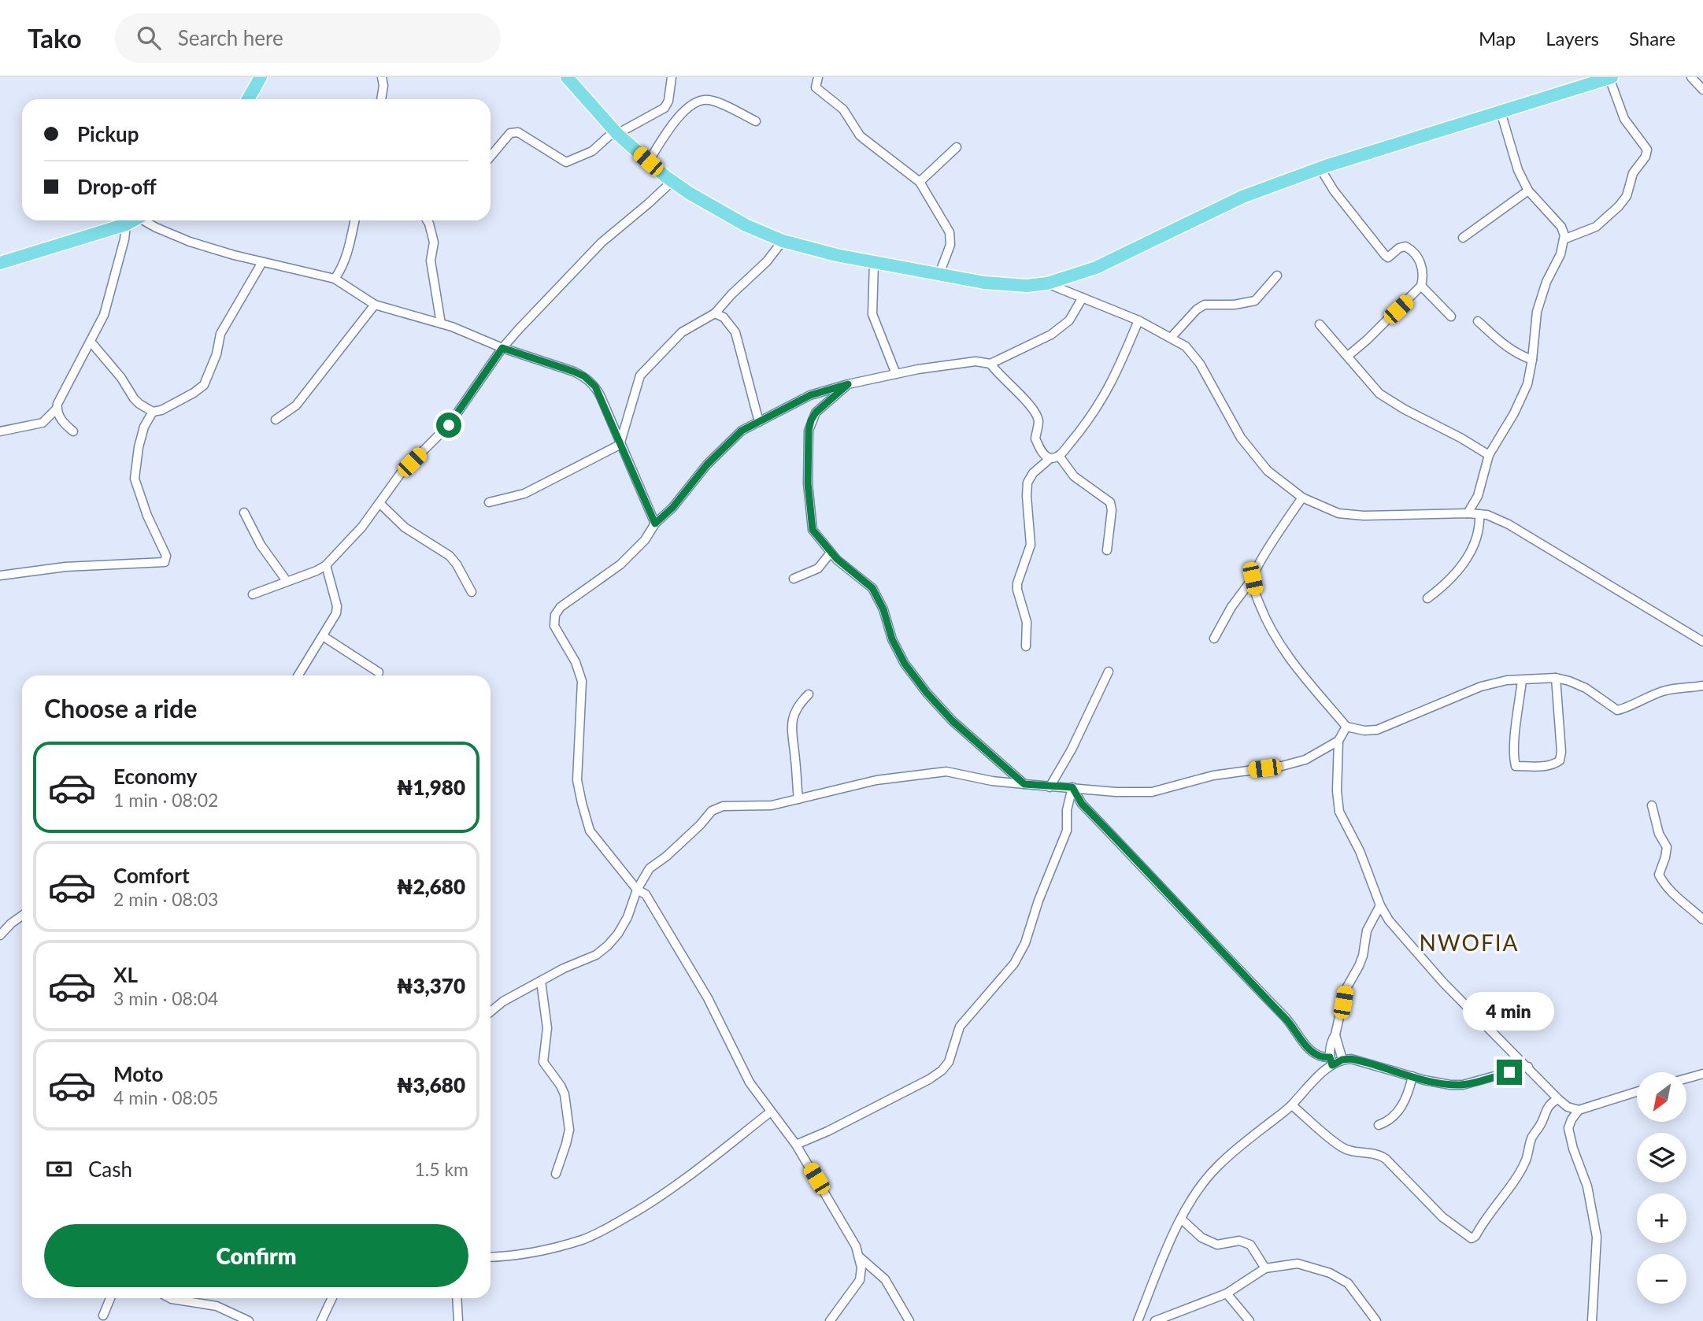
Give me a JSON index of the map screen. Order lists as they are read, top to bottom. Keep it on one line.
{"districts":["NWOFIA"],"north":"bottom left","page":{"header":"Tako","search":"Search here","nav":["Map","Layers","Share"],"banner":["Pickup","Drop-off"],"heading":"Choose a ride","list":[{"name":"Economy","note":"1 min · 08:02","value":"₦1,980"},{"name":"Comfort","note":"2 min · 08:03","value":"₦2,680"},{"name":"XL","note":"3 min · 08:04","value":"₦3,370"},{"name":"Moto","note":"4 min · 08:05","value":"₦3,680"}],"bubble":"4 min","map_buttons":["+","−"],"pay":["Cash","1.5 km"],"buttons":"Confirm"}}
